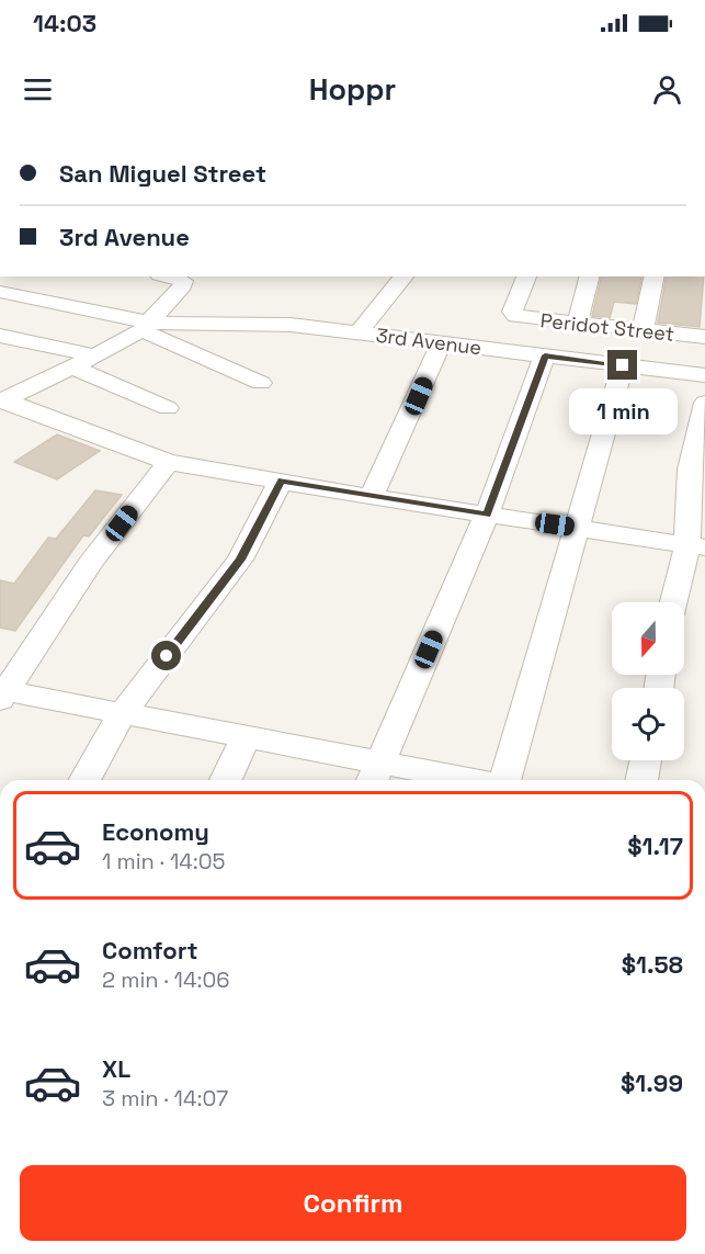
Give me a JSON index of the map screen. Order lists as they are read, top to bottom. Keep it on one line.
{"streets":{"street":["Peridot Street","3rd Avenue"]},"north":"bottom","page":{"status":"14:03","header":"Hoppr","banner":["San Miguel Street","3rd Avenue"],"bubble":"1 min","list":[{"name":"Economy","note":"1 min · 14:05","value":"$1.17"},{"name":"Comfort","note":"2 min · 14:06","value":"$1.58"},{"name":"XL","note":"3 min · 14:07","value":"$1.99"}],"buttons":"Confirm"}}
